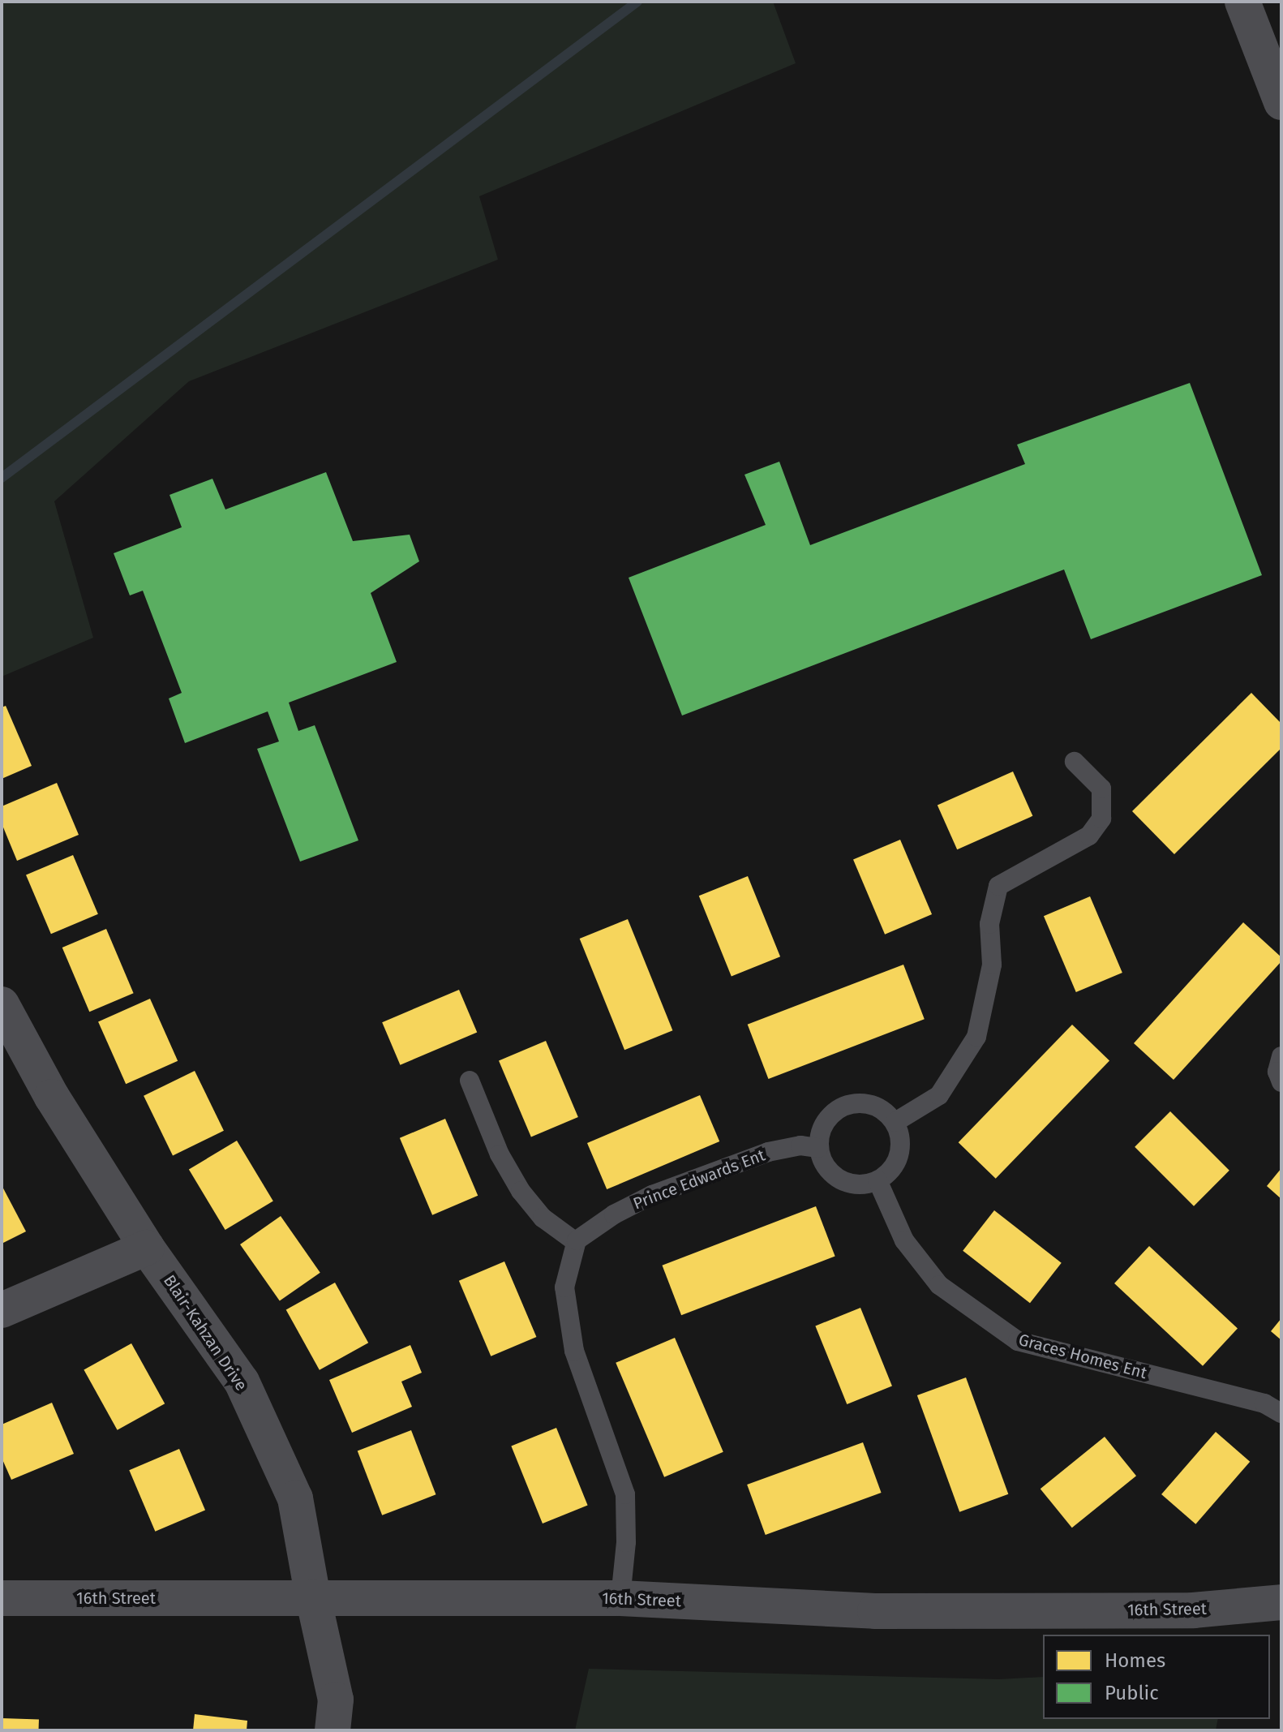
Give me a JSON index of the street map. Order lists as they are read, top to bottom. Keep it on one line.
{"streets":{"street":["Blair-Kahzan Drive","16th Street"],"lane":["Prince Edwards Ent","Graces Homes Ent"]},"crossings":[["Prince Edwards Ent","Graces Homes Ent"],["Blair-Kahzan Drive","16th Street"]],"legend":["Homes","Public"]}
